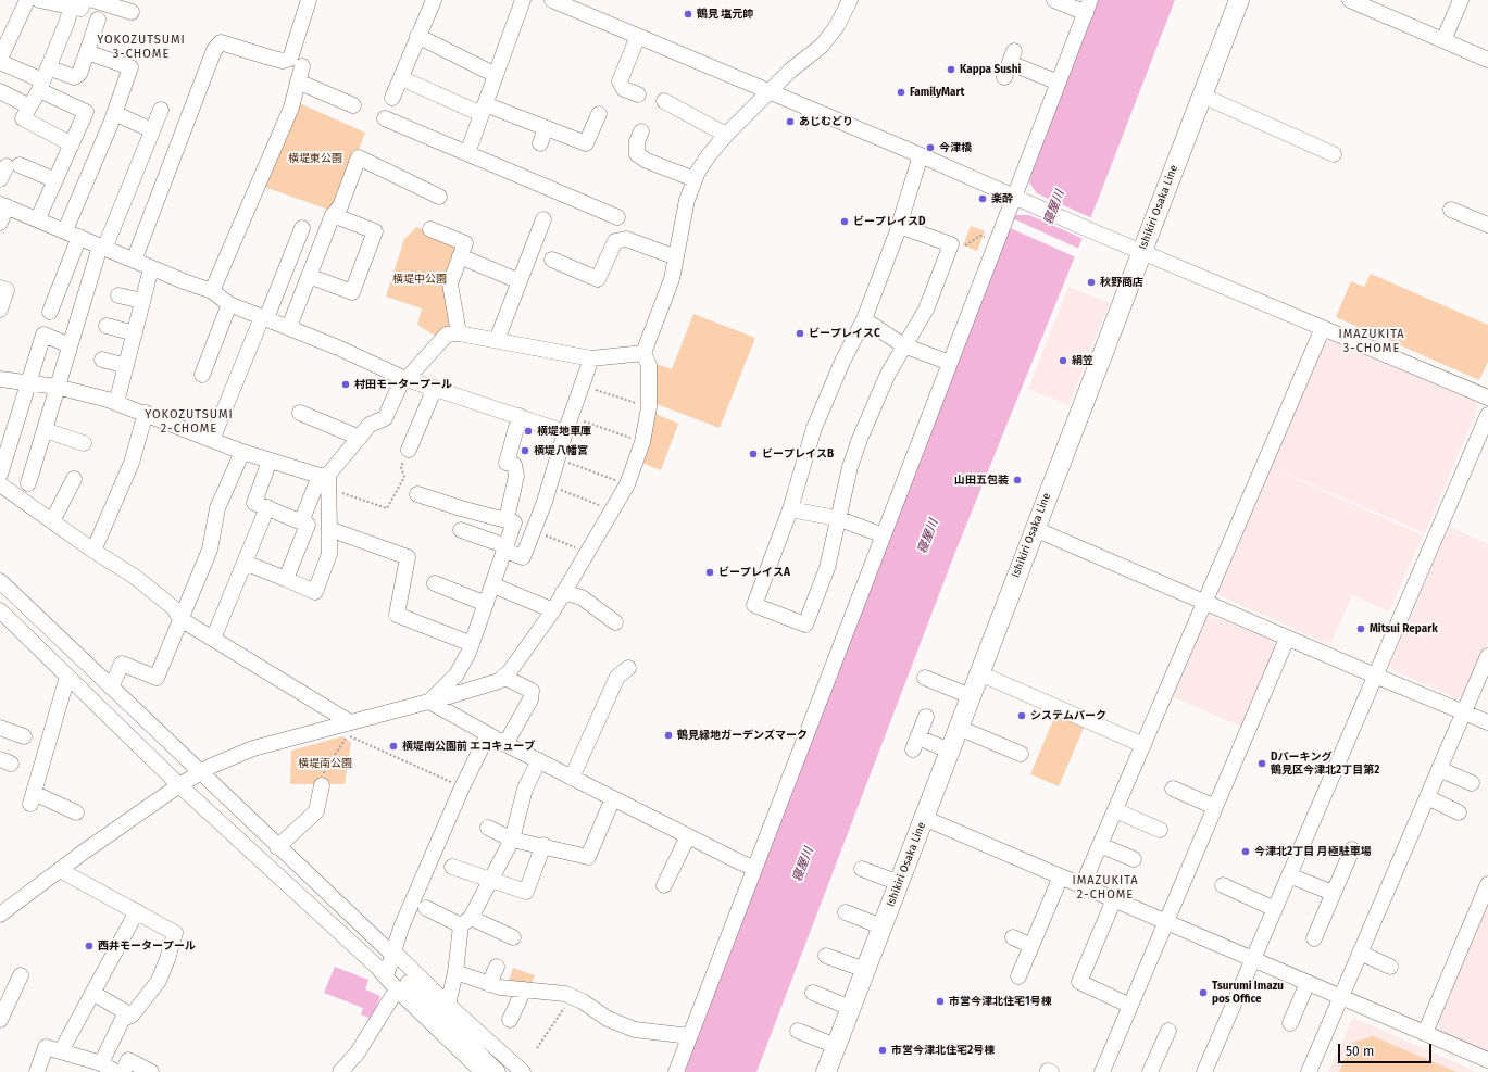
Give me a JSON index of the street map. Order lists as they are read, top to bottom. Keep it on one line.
{"streets":{"main road":["Ishikiri Osaka Line"]},"districts":["YOKOZUTSUMI 3-CHOME","IMAZUKITA 3-CHOME","YOKOZUTSUMI 2-CHOME","IMAZUKITA 2-CHOME"],"water":["寝屋川"],"parks":["横堤東公園","横堤中公園","横堤南公園"],"places":["鶴見 塩元帥","Kappa Sushi","FamilyMart","あじむどり","今津橋","楽酔","ビープレイスD","秋野商店","ビープレイスC","絹笠","村田モータープール","横堤地車庫","横堤八幡宮","ビープレイスB","山田五包装","ビープレイスA","Mitsui Repark","システムパーク","鶴見緑地ガーデンズマーク","横堤南公園前 エコキューブ","Dパーキング 鶴見区今津北2丁目第2","今津北2丁目 月極駐車場","西井モータープール","Tsurumi Imazu pos Office","市営今津北住宅1号棟","市営今津北住宅2号棟"],"scale_bar":"50 m"}
